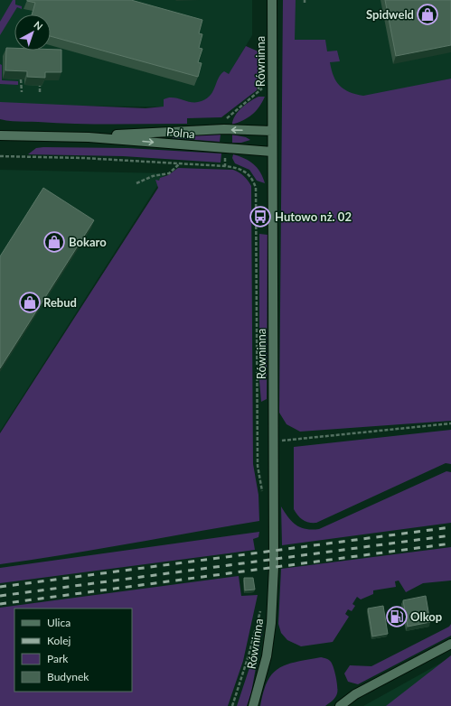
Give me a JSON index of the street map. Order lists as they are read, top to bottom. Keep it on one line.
{"streets":{"street":["Równinna","Polna"]},"crossings":[["Równinna","Polna"]],"places":{"shop":["Spidweld","Bokaro","Rebud"],"bus stop":["Hutowo nż. 02"],"fuel station":["Olkop"]},"legend":["Ulica","Kolej","Park","Budynek"],"north":"top right"}
